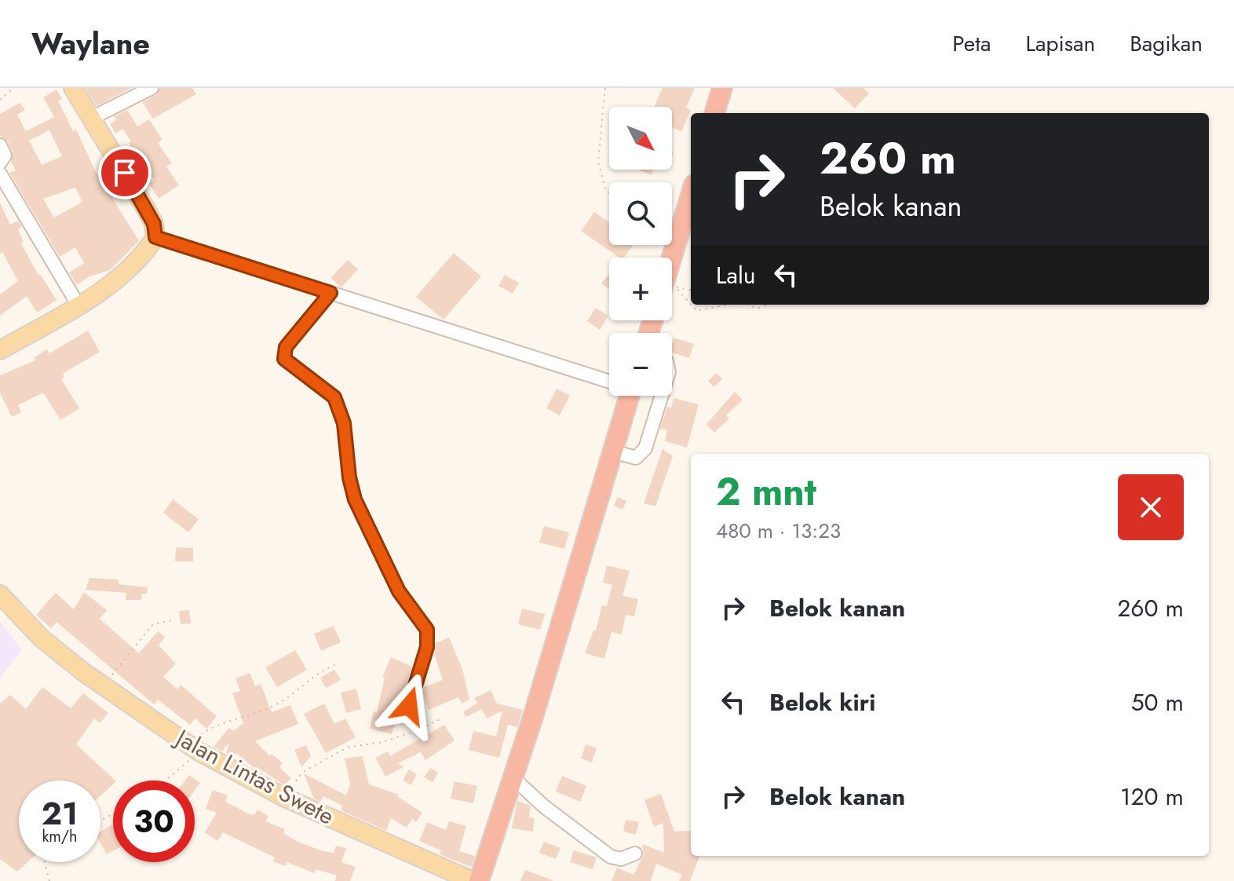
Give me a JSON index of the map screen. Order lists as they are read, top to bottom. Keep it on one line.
{"streets":{"main road":["Jalan Lintas Swete"]},"north":"bottom right","page":{"header":"Waylane","nav":["Peta","Lapisan","Bagikan"],"map_buttons":["+","−"],"turn":["260 m","Belok kanan"],"then":"Lalu","heading":["2 mnt","480 m · 13:23"],"list":[{"name":"Belok kanan","value":"260 m"},{"name":"Belok kiri","value":"50 m"},{"name":"Belok kanan","value":"120 m"}],"speed":"21 km/h","limit":"30"}}
